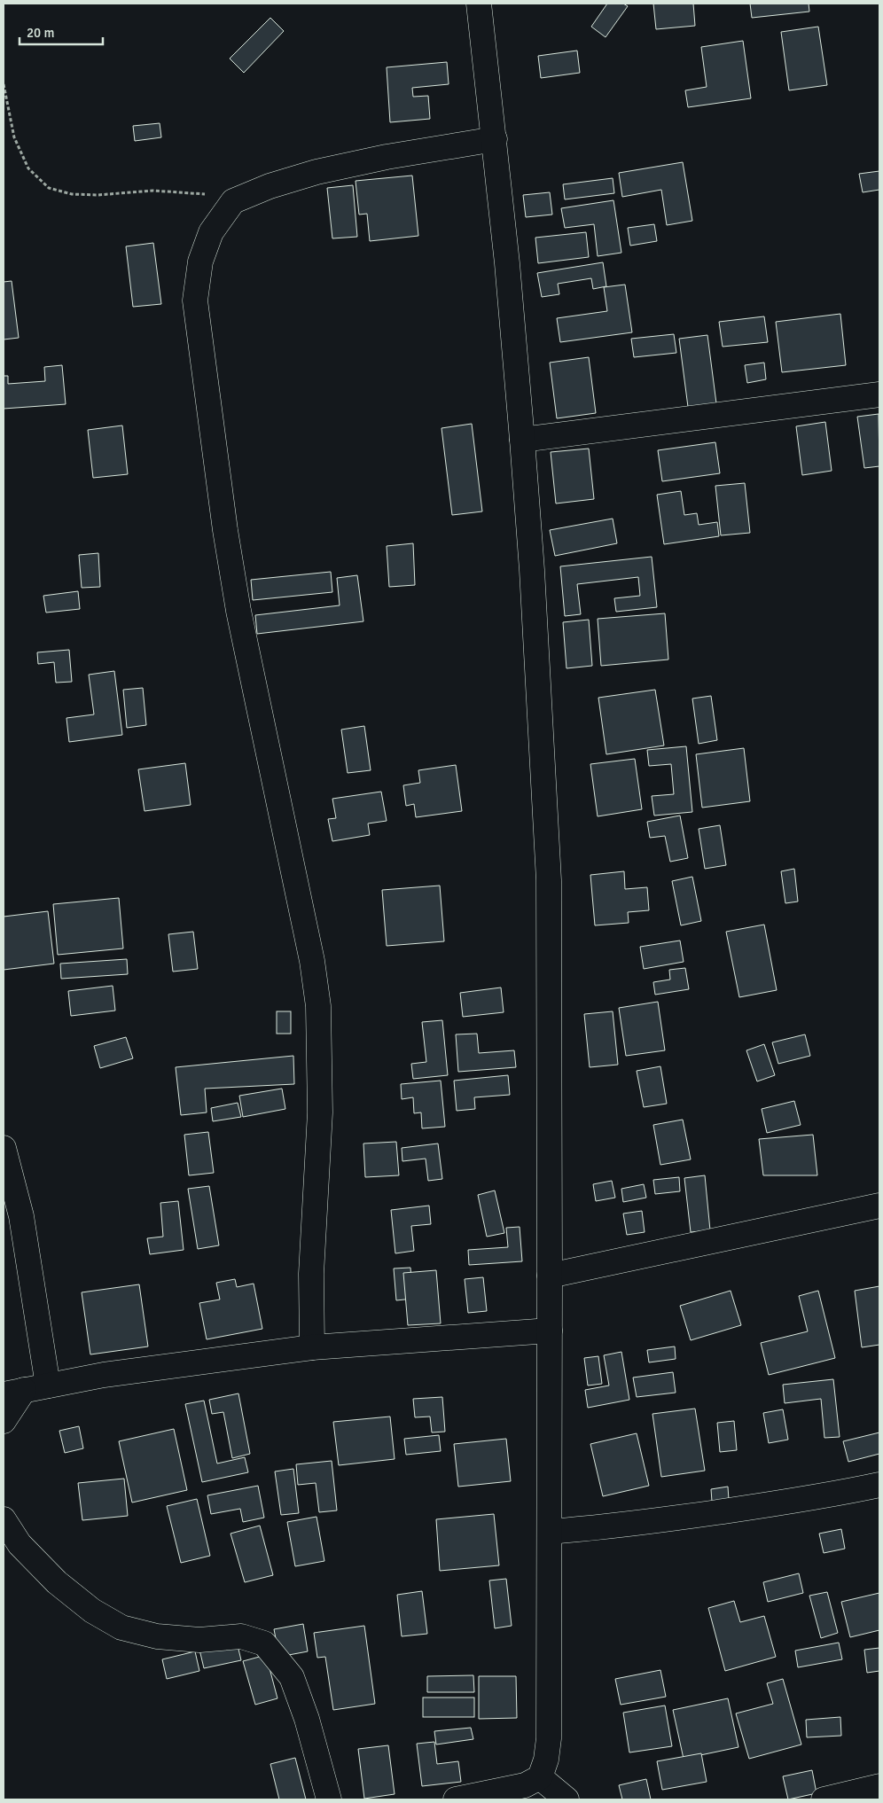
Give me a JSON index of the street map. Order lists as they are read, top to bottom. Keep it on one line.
{"scale_bar":"20 m"}
